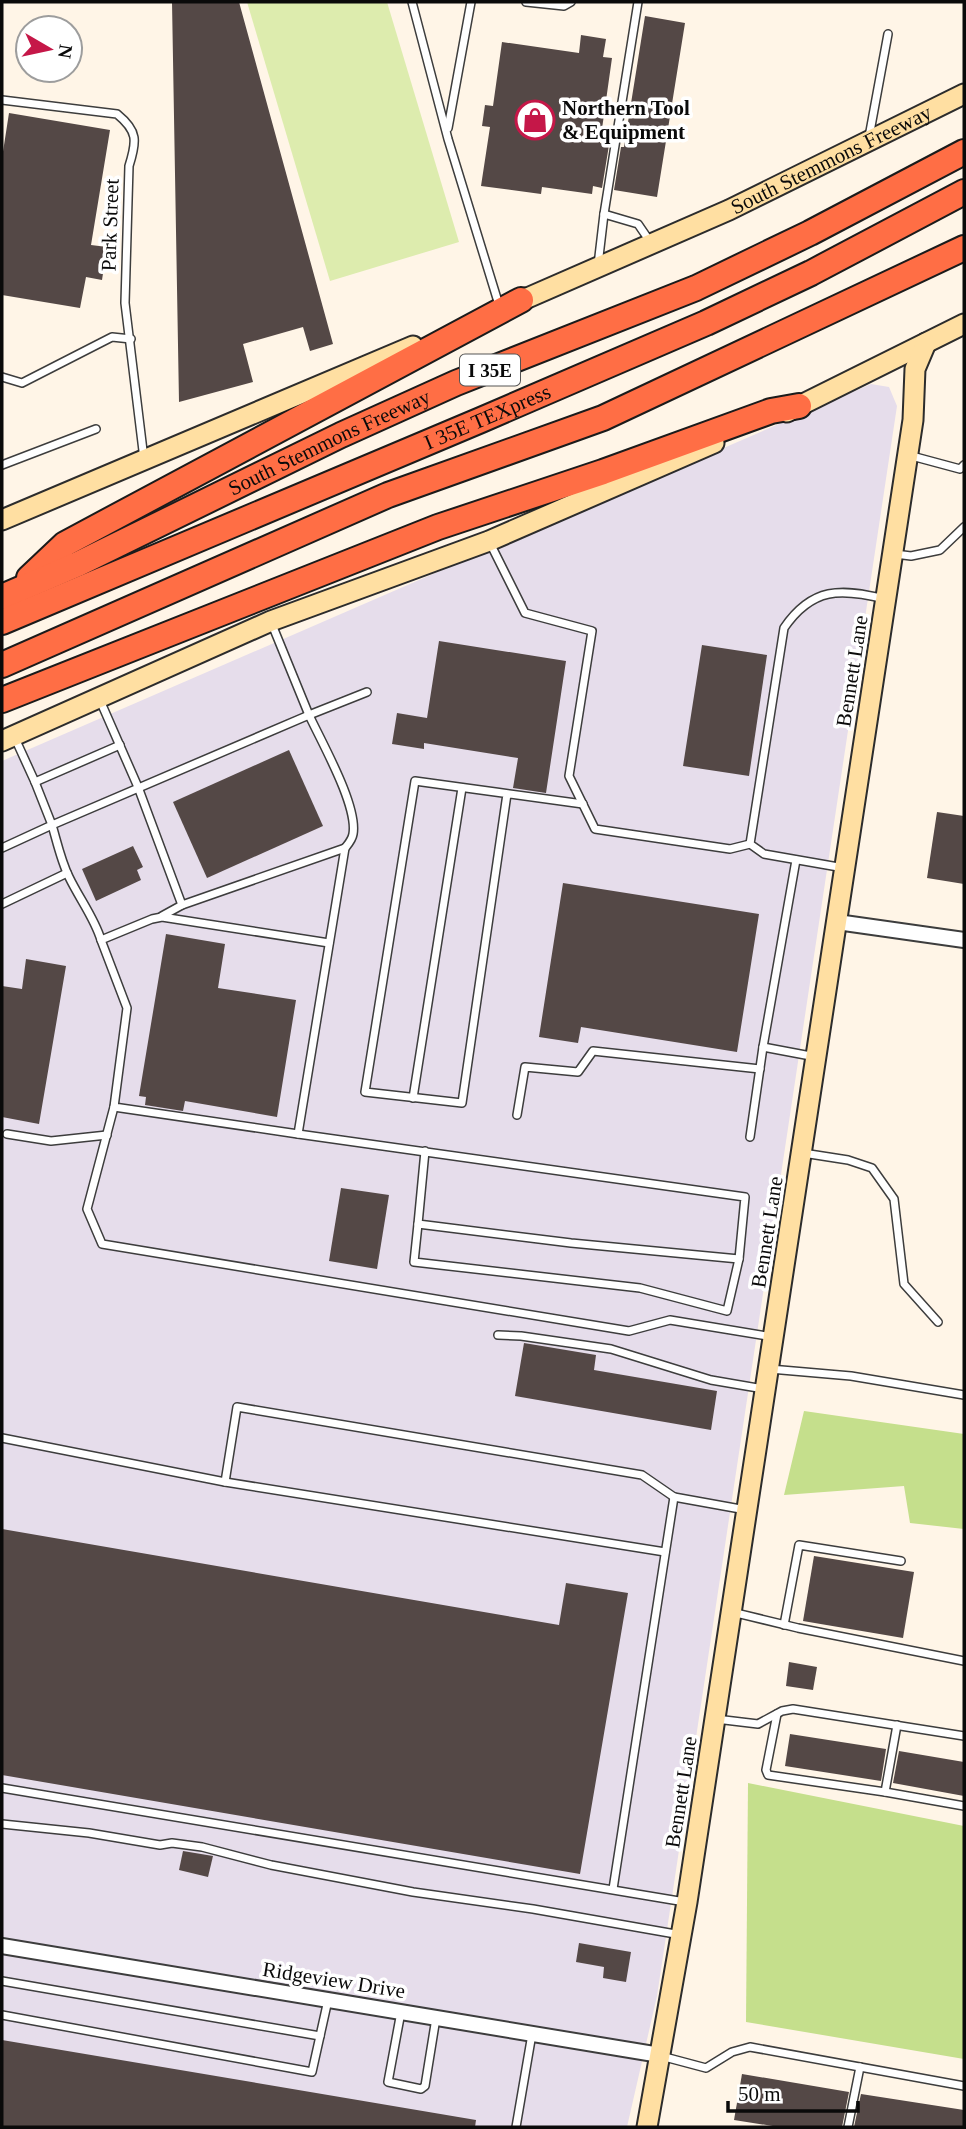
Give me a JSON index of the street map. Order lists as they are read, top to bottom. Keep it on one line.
{"streets":{"highway":["South Stemmons Freeway","I 35E","I 35E TEXpress"],"main road":["Bennett Lane"],"street":["Ridgeview Drive"],"lane":["Park Street"]},"crossings":[["South Stemmons Freeway","Park Street"],["Bennett Lane","Ridgeview Drive"]],"places":{"shop":["Northern Tool & Equipment"]},"scale_bar":"50 m","north":"right"}
